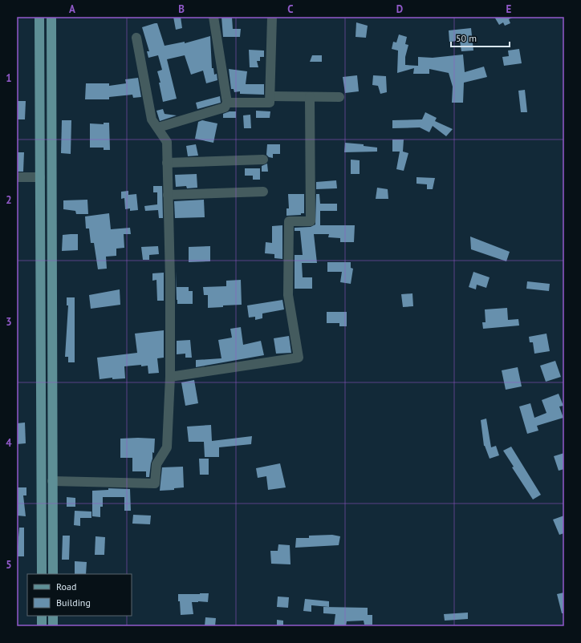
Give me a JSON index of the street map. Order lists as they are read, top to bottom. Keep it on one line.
{"legend":["Road","Building"],"scale_bar":"50 m","grid":{"columns":["A","B","C","D","E"],"rows":["1","2","3","4","5"]}}
